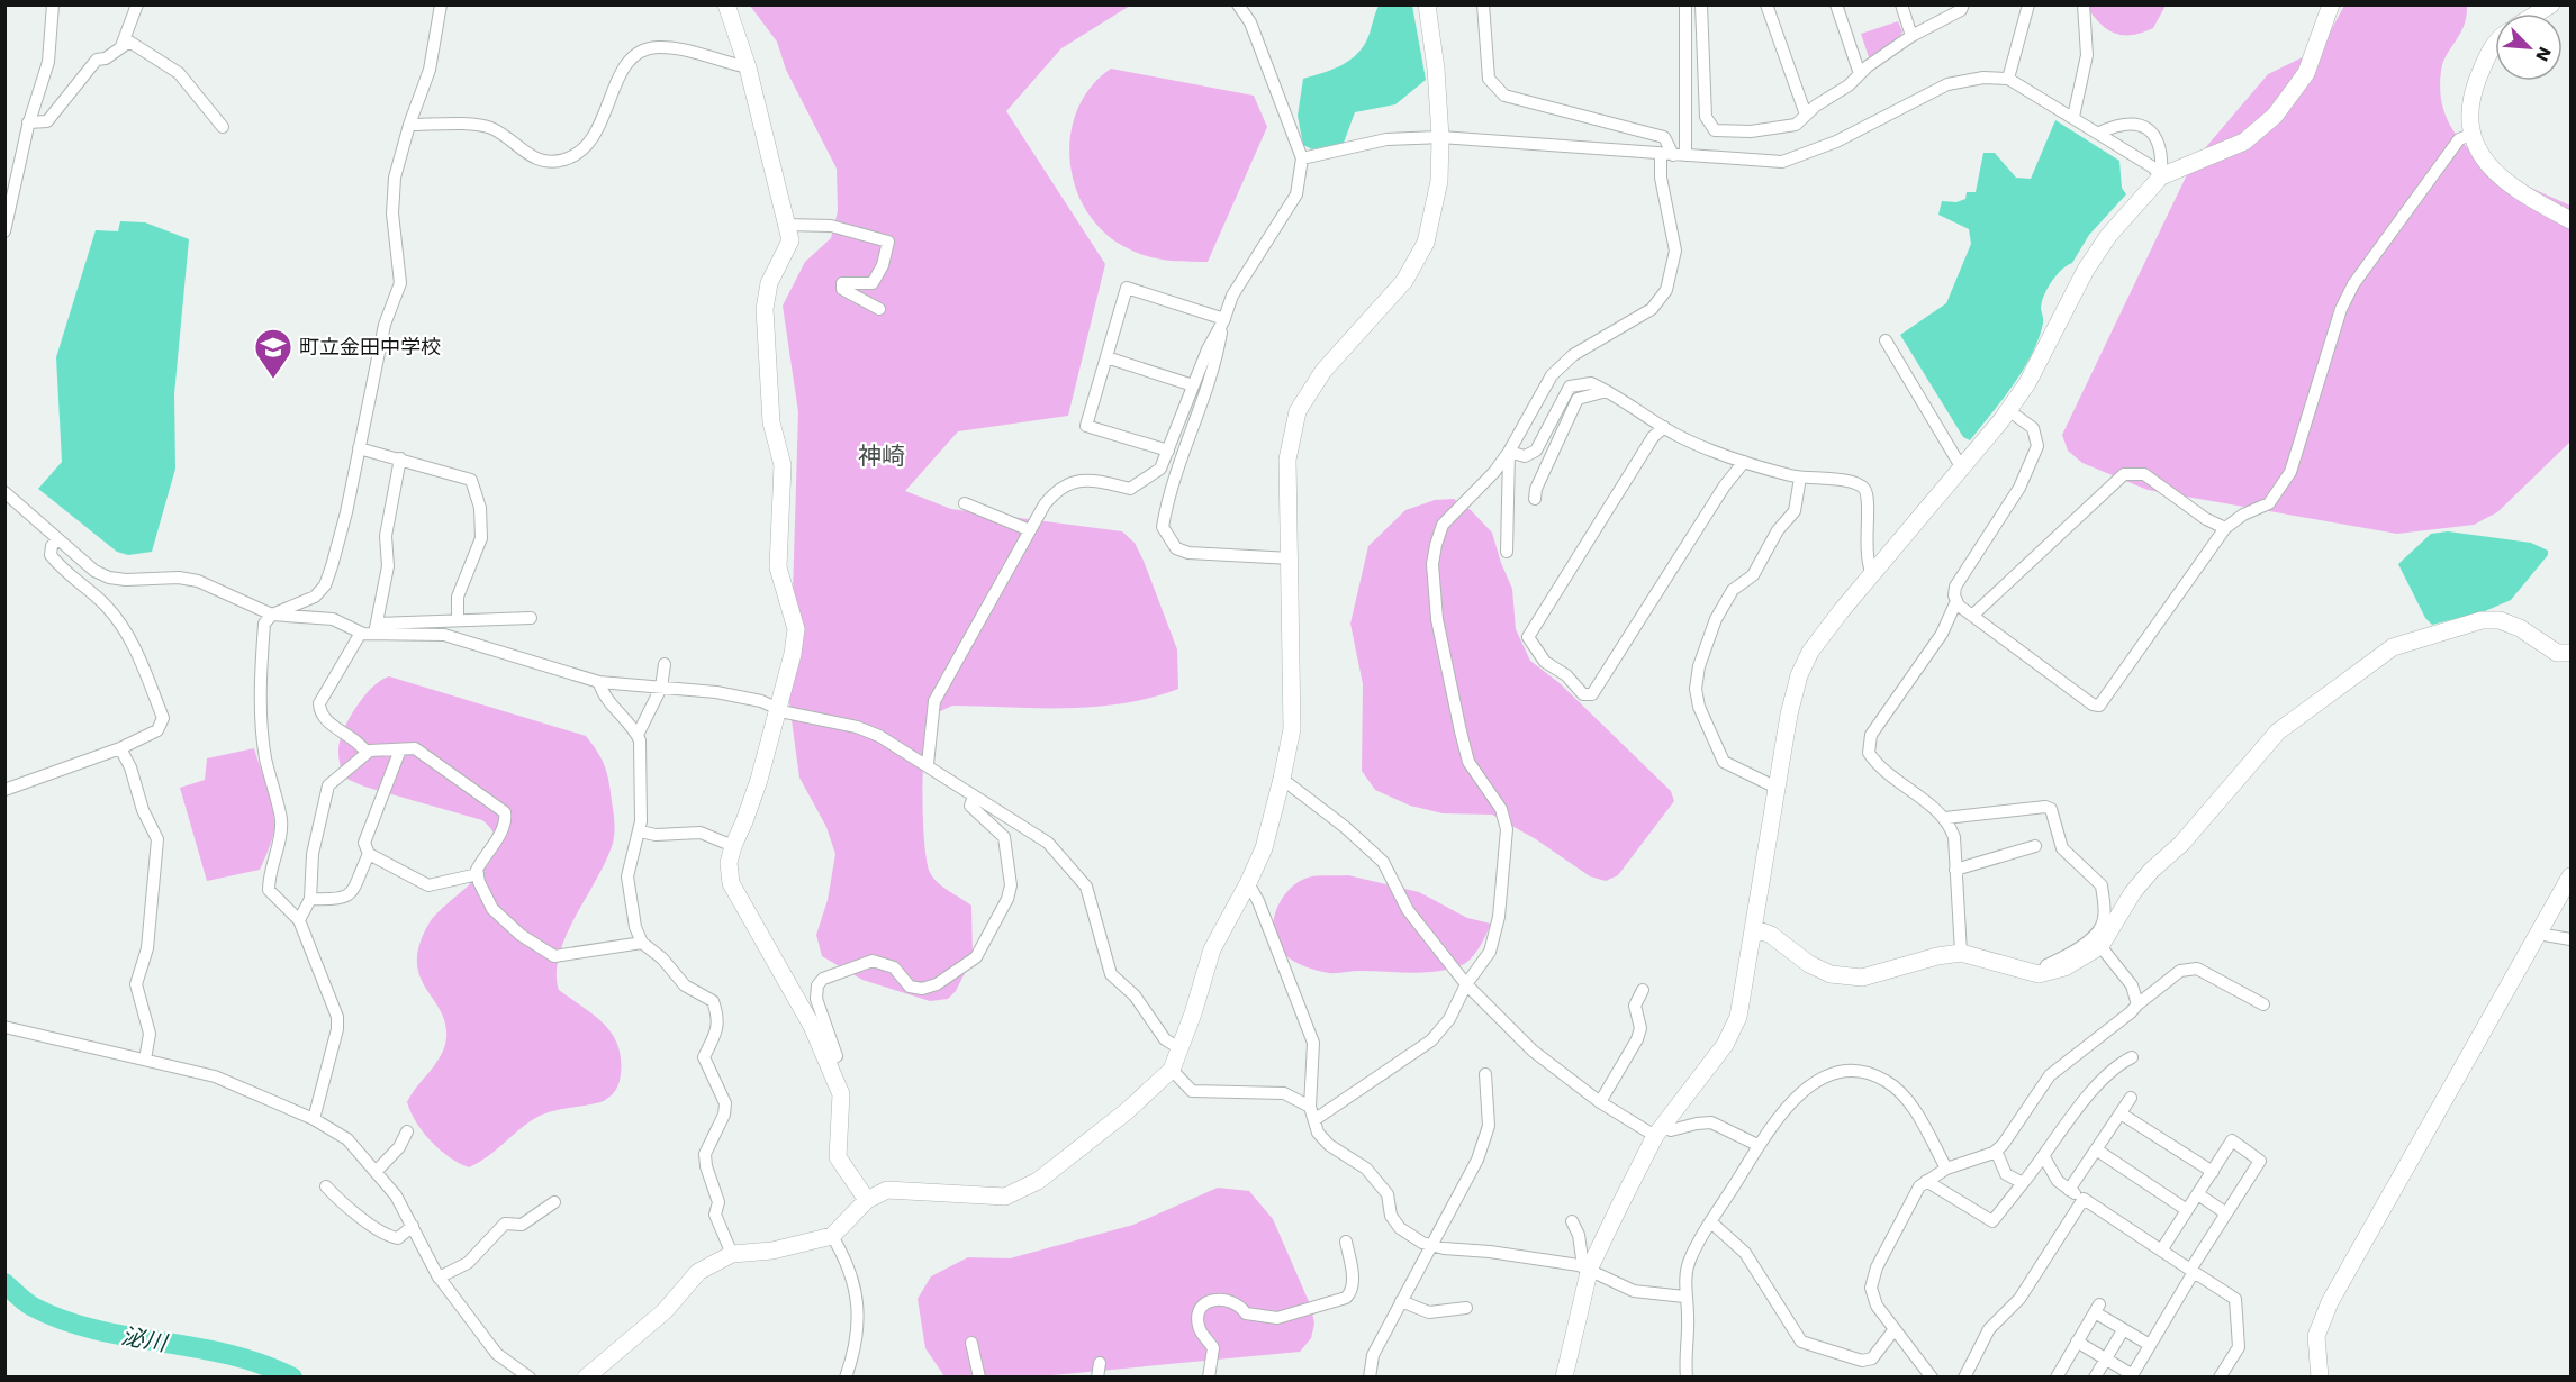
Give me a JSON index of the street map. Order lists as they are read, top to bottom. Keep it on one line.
{"districts":["神崎"],"water":["泌川"],"places":{"school or university":["町立金田中学校"]},"north":"bottom right"}
